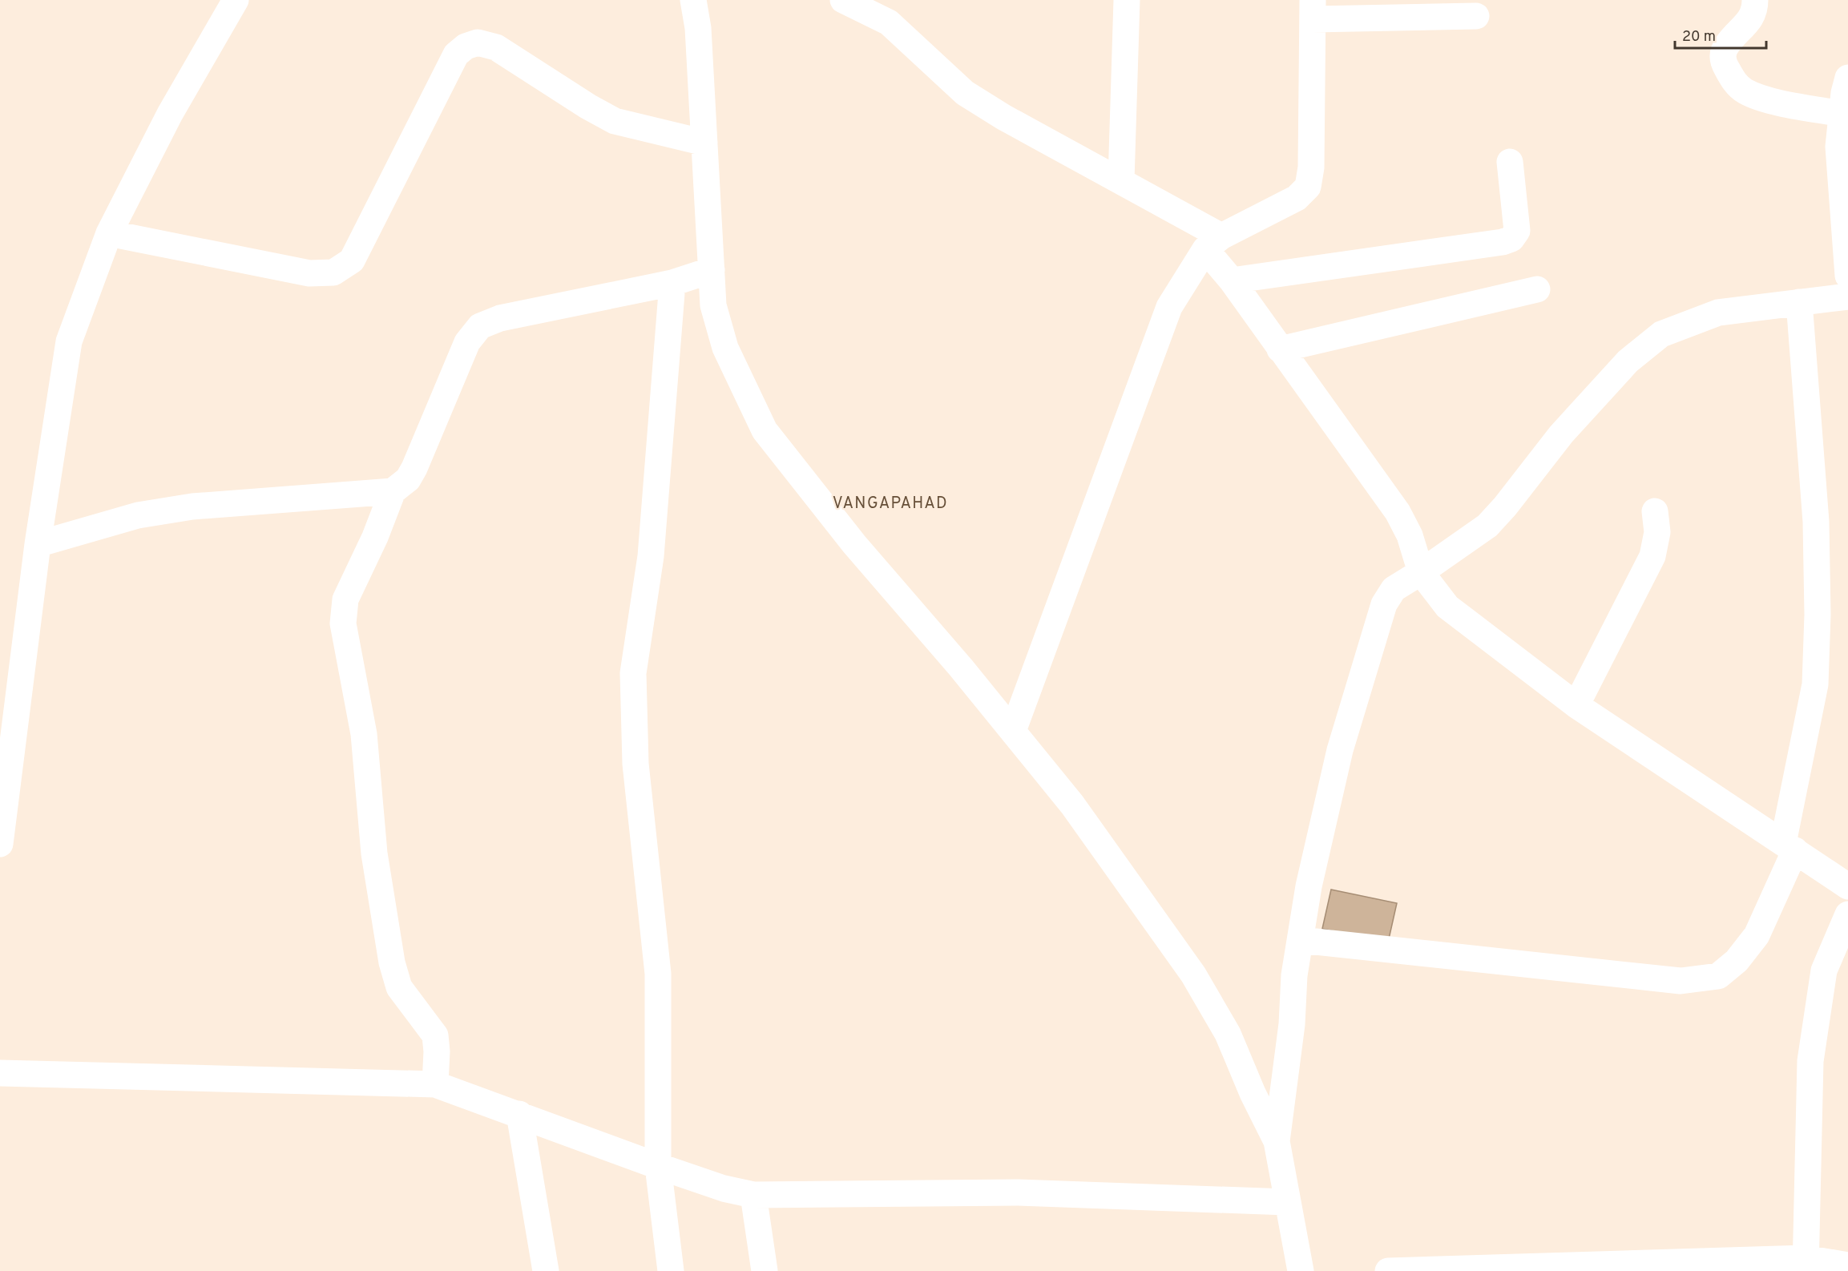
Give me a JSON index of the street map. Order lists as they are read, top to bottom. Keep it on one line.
{"districts":["VANGAPAHAD"],"scale_bar":"20 m"}
